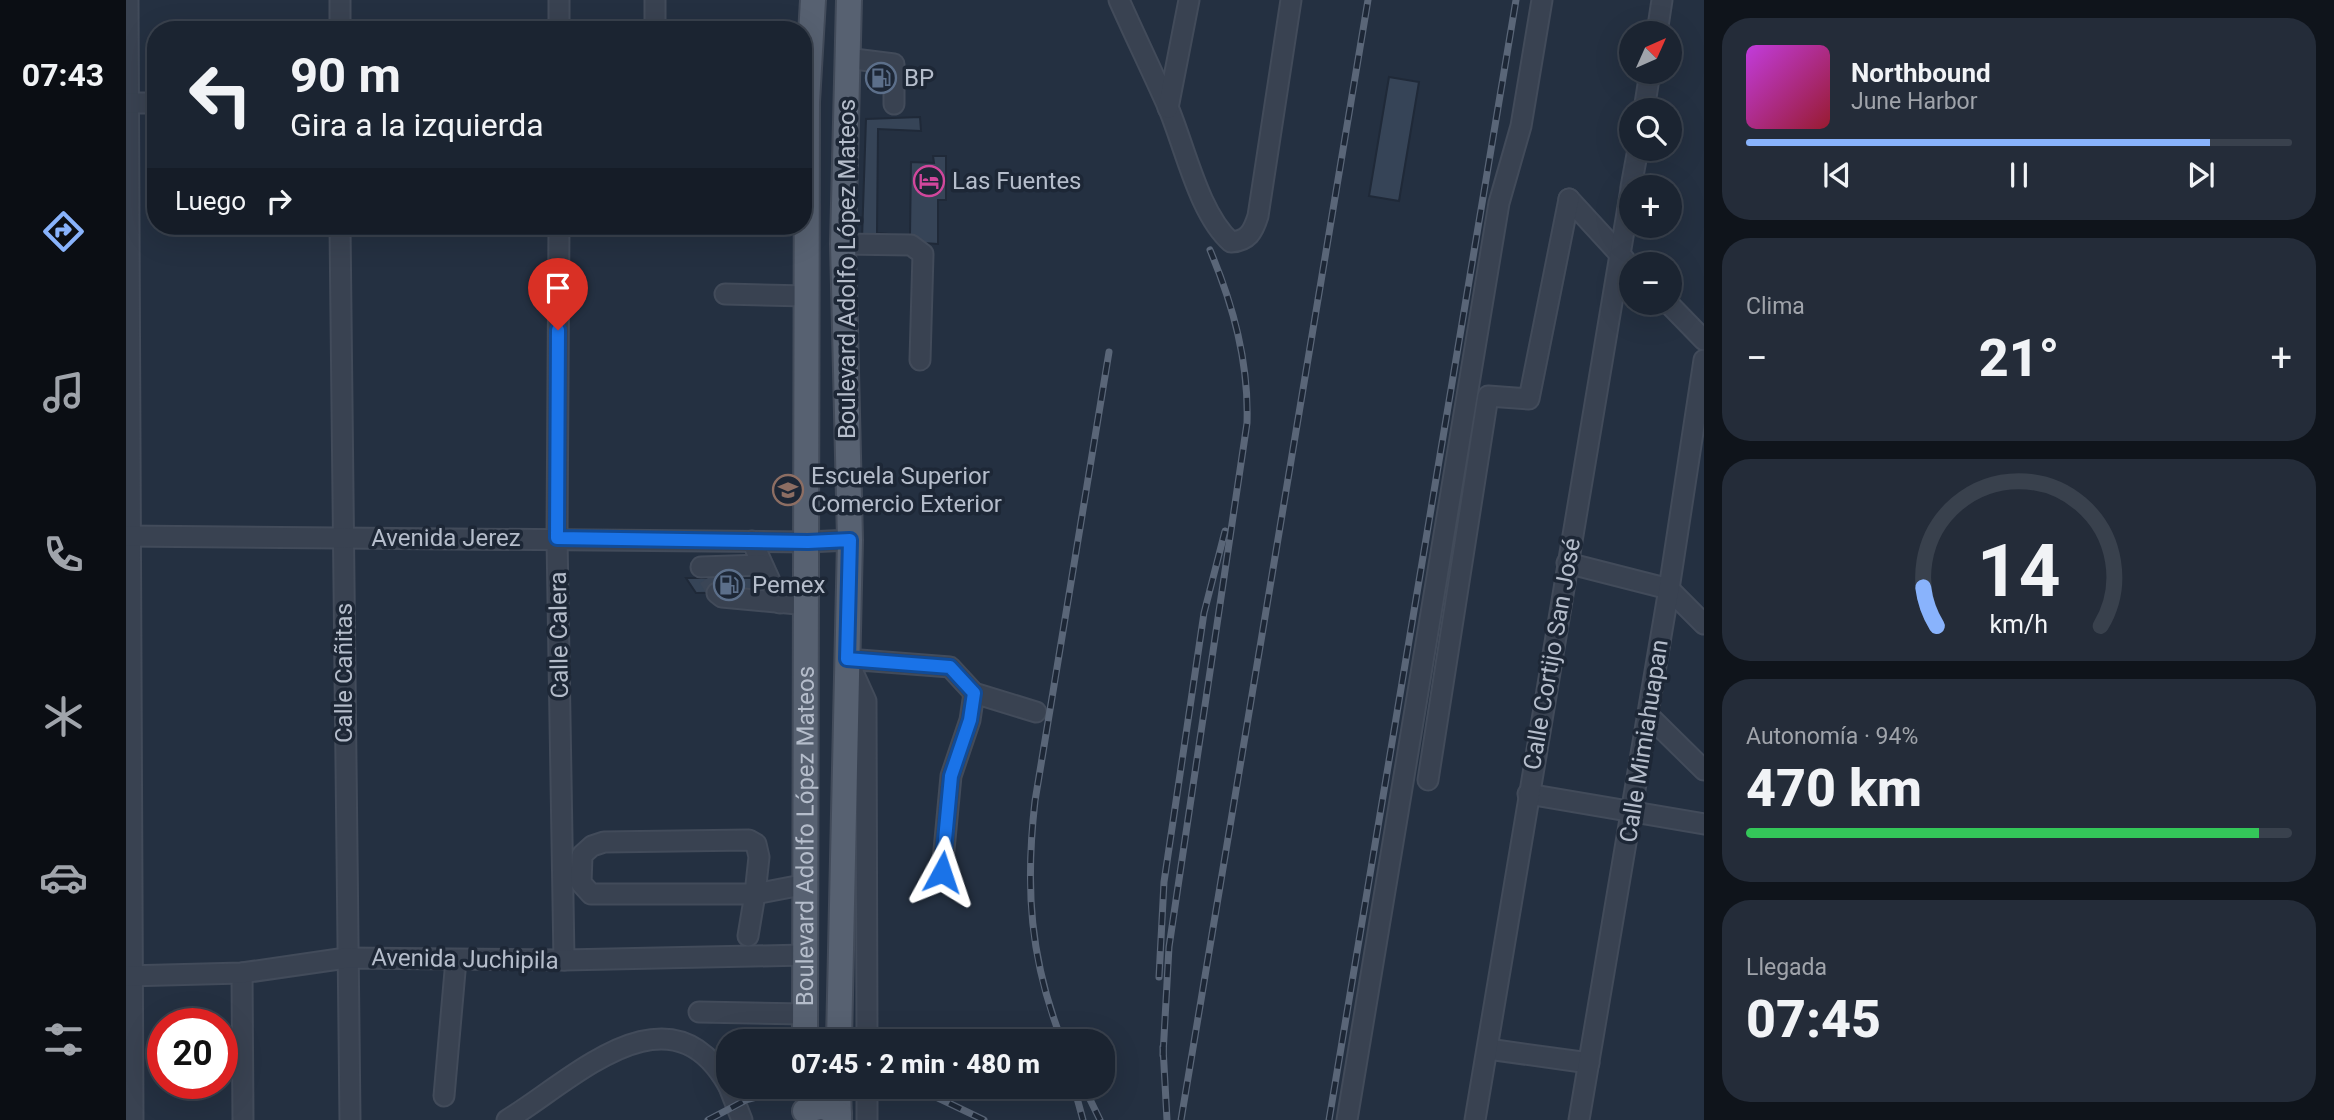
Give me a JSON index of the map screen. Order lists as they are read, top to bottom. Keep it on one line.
{"streets":{"main road":["Boulevard Adolfo López Mateos"],"street":["Avenida Jerez","Calle Calera","Calle Cortijo San José","Calle Cañitas","Calle Mimiahuapan","Avenida Juchipila"]},"crossings":[["Boulevard Adolfo López Mateos","Avenida Jerez"],["Boulevard Adolfo López Mateos","Avenida Juchipila"],["Avenida Jerez","Calle Calera"],["Avenida Jerez","Calle Cañitas"],["Calle Calera","Avenida Juchipila"],["Calle Cañitas","Avenida Juchipila"]],"places":{"fuel station":["BP","Pemex"],"hotel":["Las Fuentes"],"school or university":["Escuela Superior Comercio Exterior"]},"north":"top right","page":{"tabs":"07:43","map_buttons":["+","−"],"turn":["90 m","Gira a la izquierda"],"song":["Northbound","June Harbor"],"then":"Luego","tile":["Clima",["Autonomía · 94%","470 km"],["Llegada","07:45"]],"heat":["−","21°","+"],"limit":"20","trip":"07:45 · 2 min · 480 m","gauge":["14","km/h"]}}
